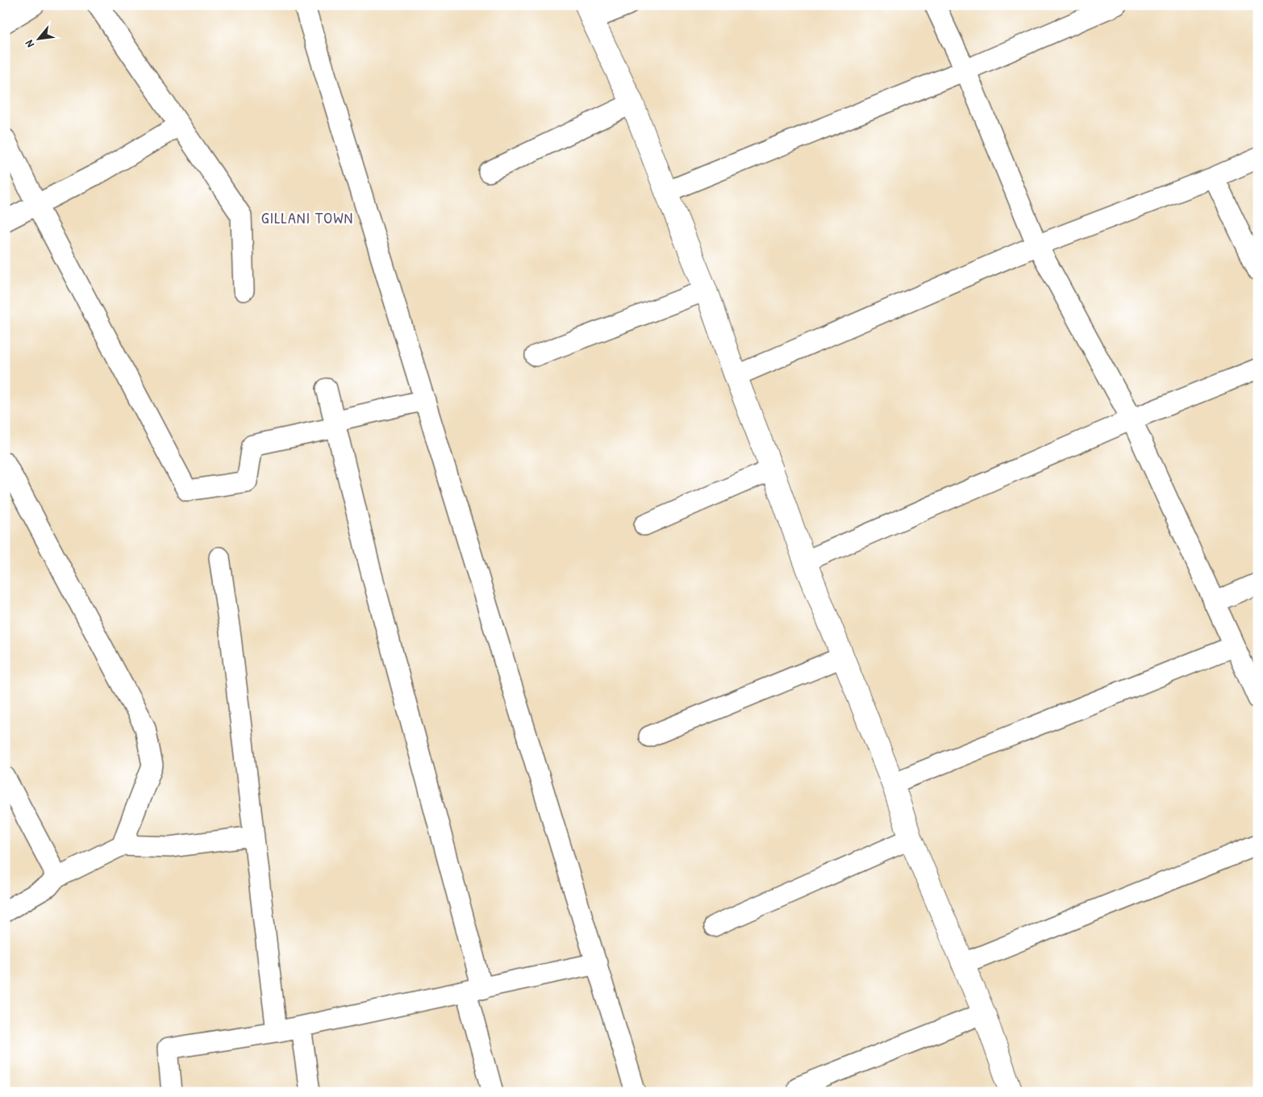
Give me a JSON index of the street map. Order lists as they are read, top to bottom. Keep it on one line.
{"districts":["GILLANI TOWN"],"north":"bottom left"}
